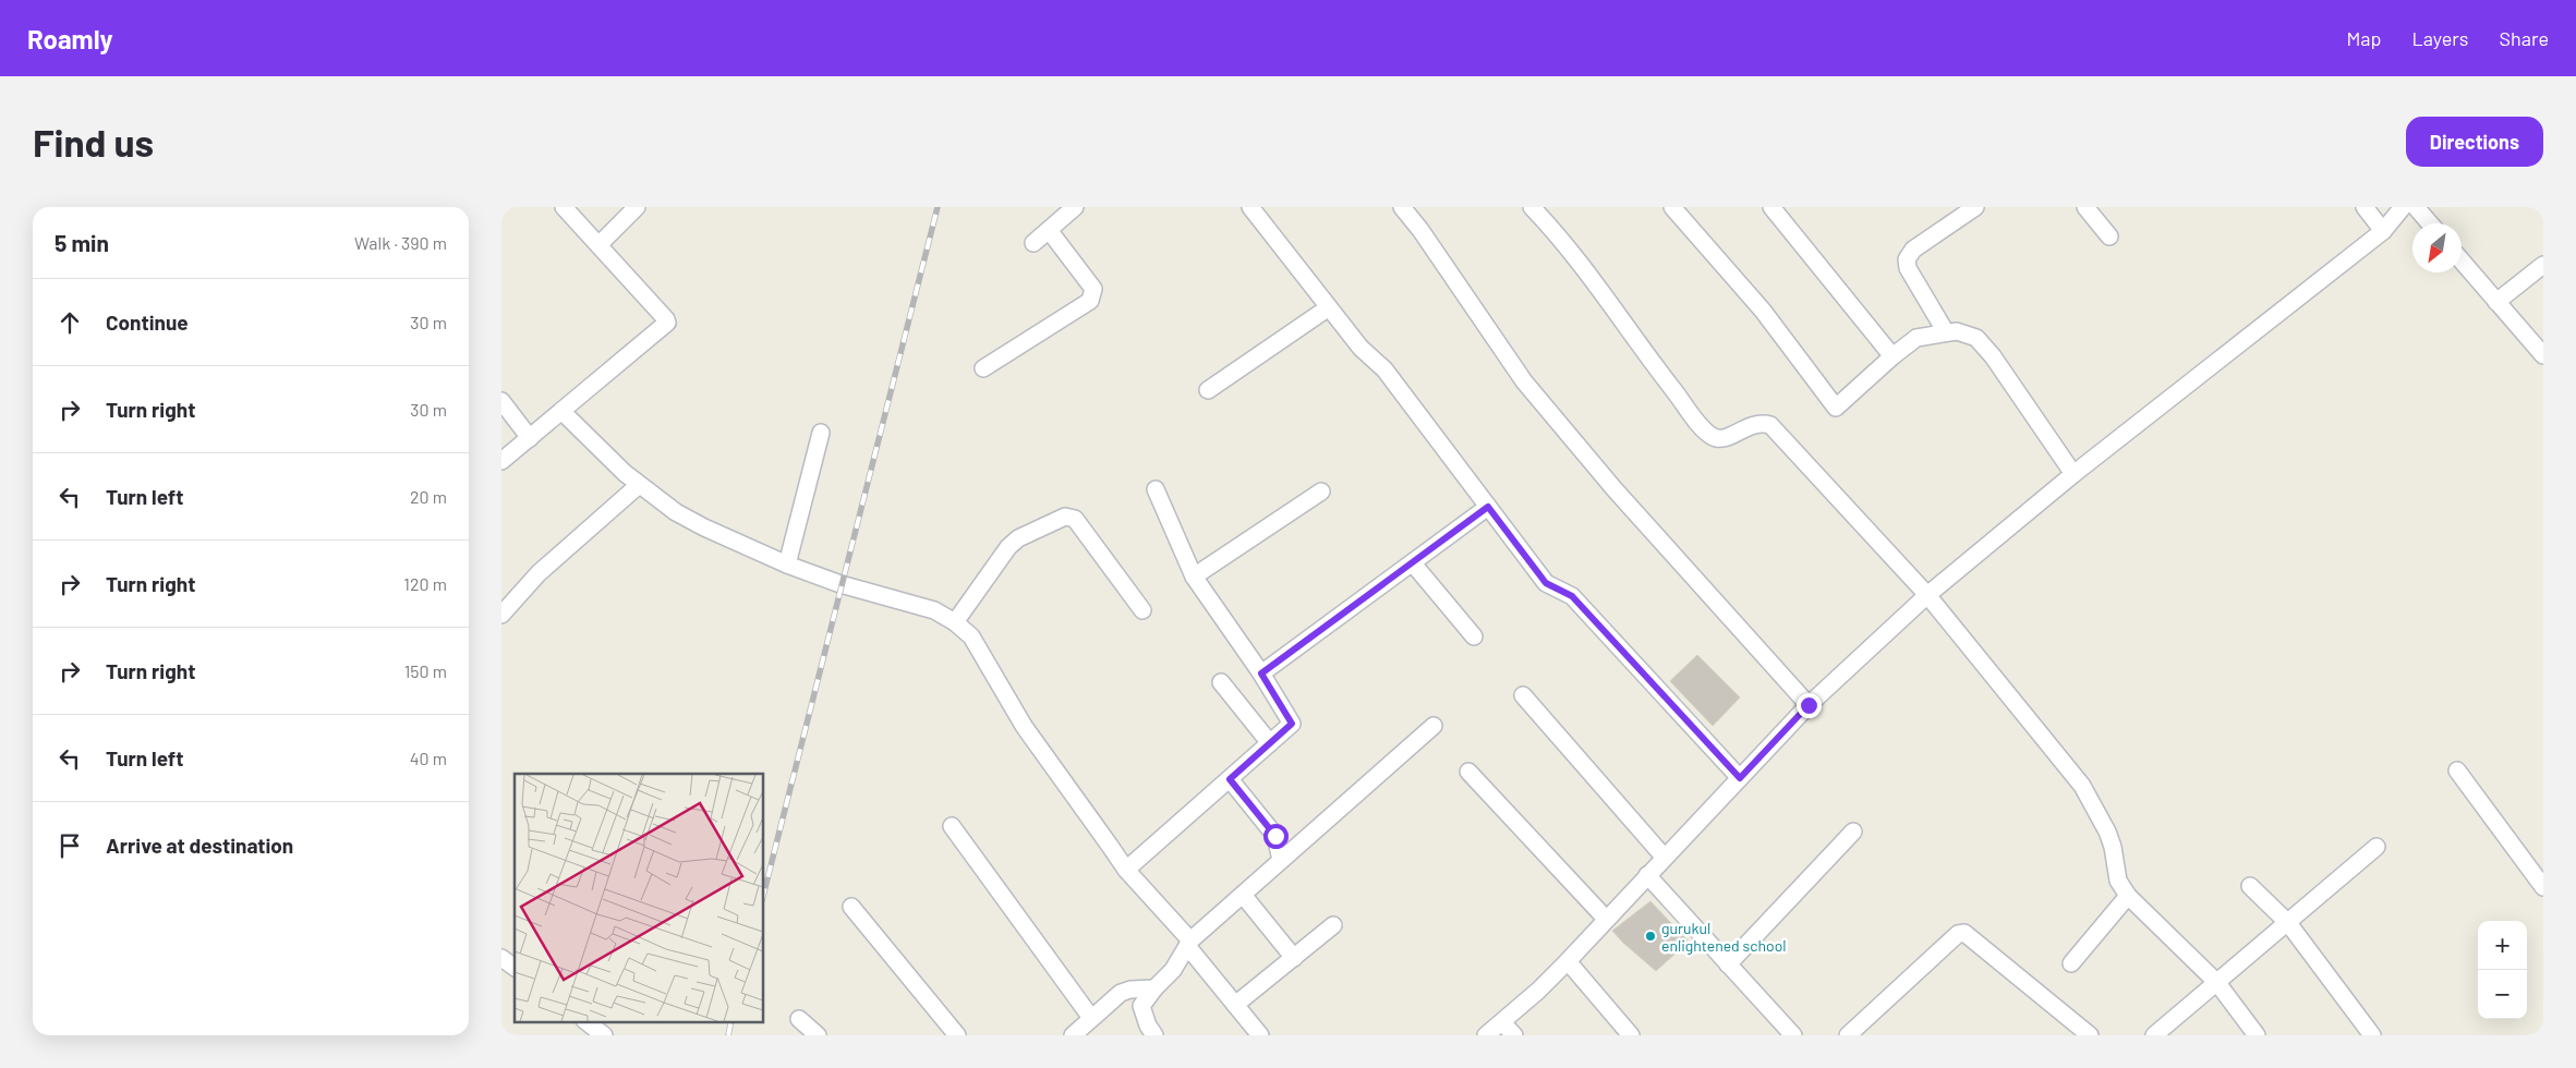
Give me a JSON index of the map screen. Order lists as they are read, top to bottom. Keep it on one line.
{"places":["gurukul enlightened school"],"north":"bottom left","page":{"header":"Roamly","nav":["Map","Layers","Share"],"buttons":"Directions","title":"Find us","heading":["5 min","Walk · 390 m"],"list":[["Continue","30 m"],["Turn right","30 m"],["Turn left","20 m"],["Turn right","120 m"],["Turn right","150 m"],["Turn left","40 m"],"Arrive at destination"],"map_buttons":["+","−"]}}
